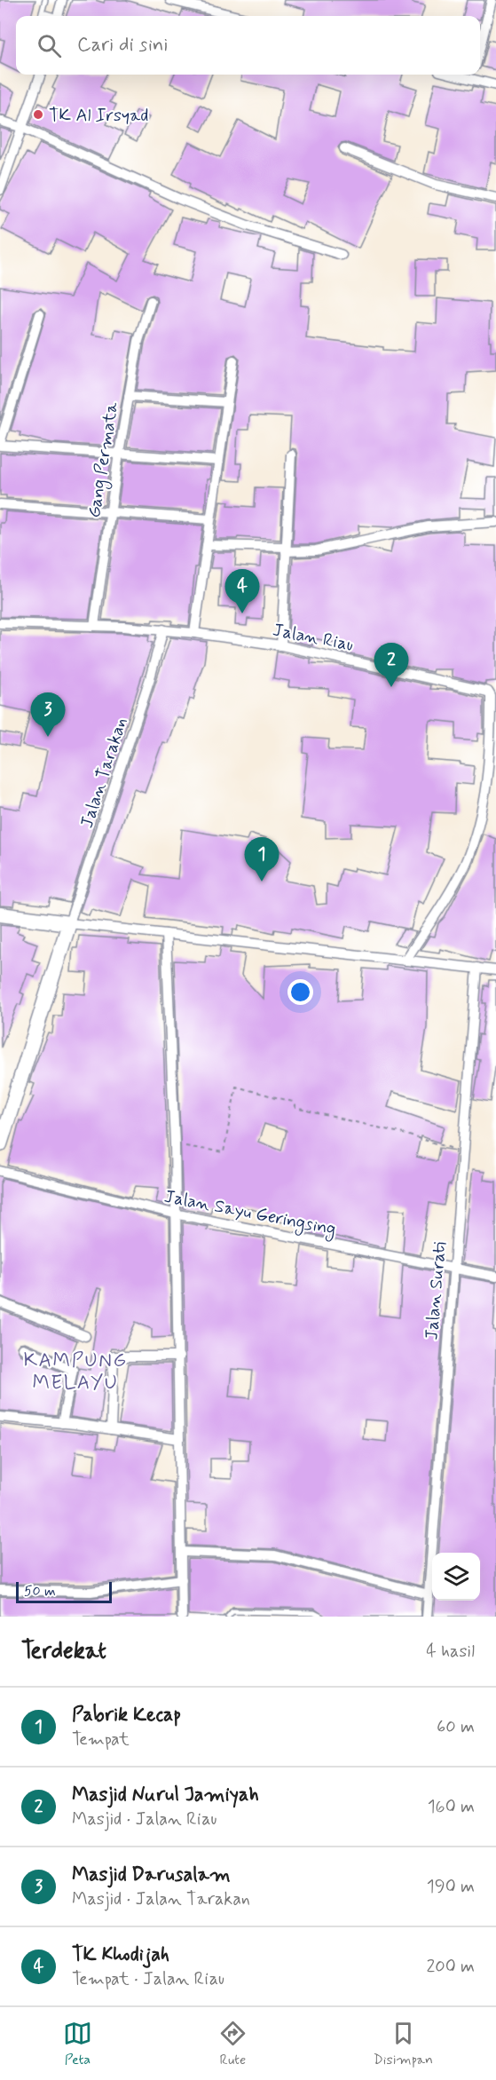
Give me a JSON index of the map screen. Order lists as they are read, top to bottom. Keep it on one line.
{"streets":{"street":["Gang Permata","Jalan Riau","Jalan Tarakan","Jalan Sayu Geringsing","Jalan Surati"]},"crossings":[["Gang Permata","Jalan Riau"],["Jalan Riau","Jalan Tarakan"],["Jalan Sayu Geringsing","Jalan Surati"]],"districts":["KAMPUNG MELAYU"],"places":["TK Al Irsyad"],"scale_bar":"50 m","page":{"search":"Cari di sini","pins":["4","2","3","1"],"scale":"50 m","heading":["Terdekat","4 hasil"],"list":[{"mark":"1","name":"Pabrik Kecap","note":"Tempat","value":"60 m"},{"mark":"2","name":"Masjid Nurul Jamiyah","note":"Masjid · Jalan Riau","value":"160 m"},{"mark":"3","name":"Masjid Darusalam","note":"Masjid · Jalan Tarakan","value":"190 m"},{"mark":"4","name":"TK Khodijah","note":"Tempat · Jalan Riau","value":"200 m"}],"nav":["Peta","Rute","Disimpan"]}}
